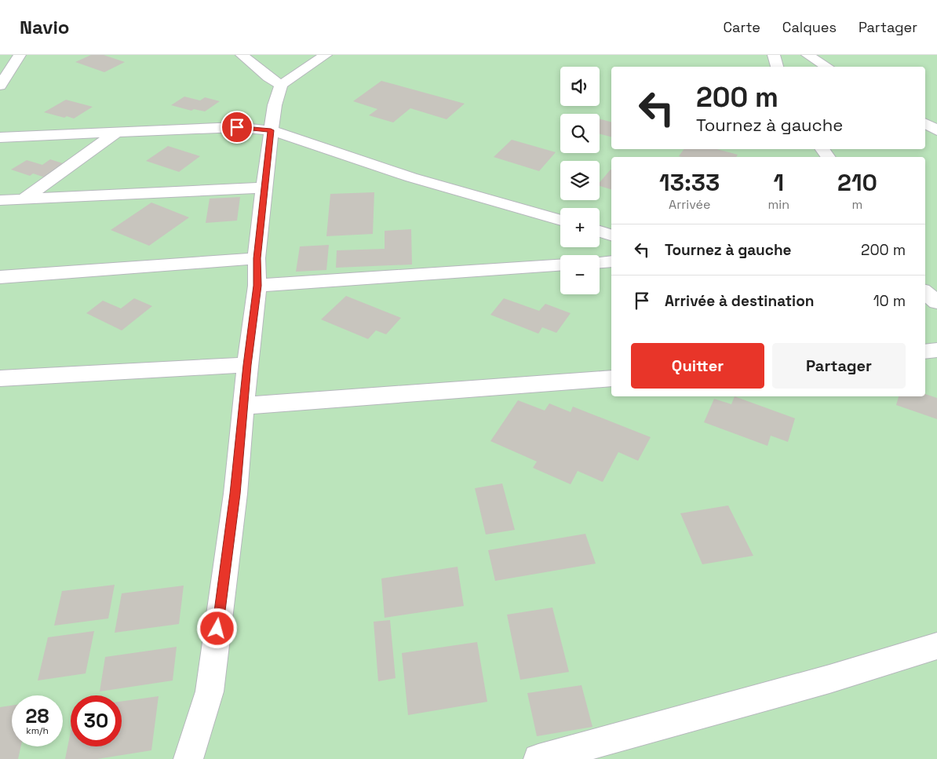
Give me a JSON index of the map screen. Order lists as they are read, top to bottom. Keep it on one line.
{"page":{"header":"Navio","nav":["Carte","Calques","Partager"],"map_buttons":["+","−"],"turn":["200 m","Tournez à gauche"],"eta":["13:33","Arrivée","1","min","210","m"],"list":[{"name":"Tournez à gauche","value":"200 m"},{"name":"Arrivée à destination","value":"10 m"}],"buttons":["Quitter","Partager"],"speed":"28 km/h","limit":"30"}}
